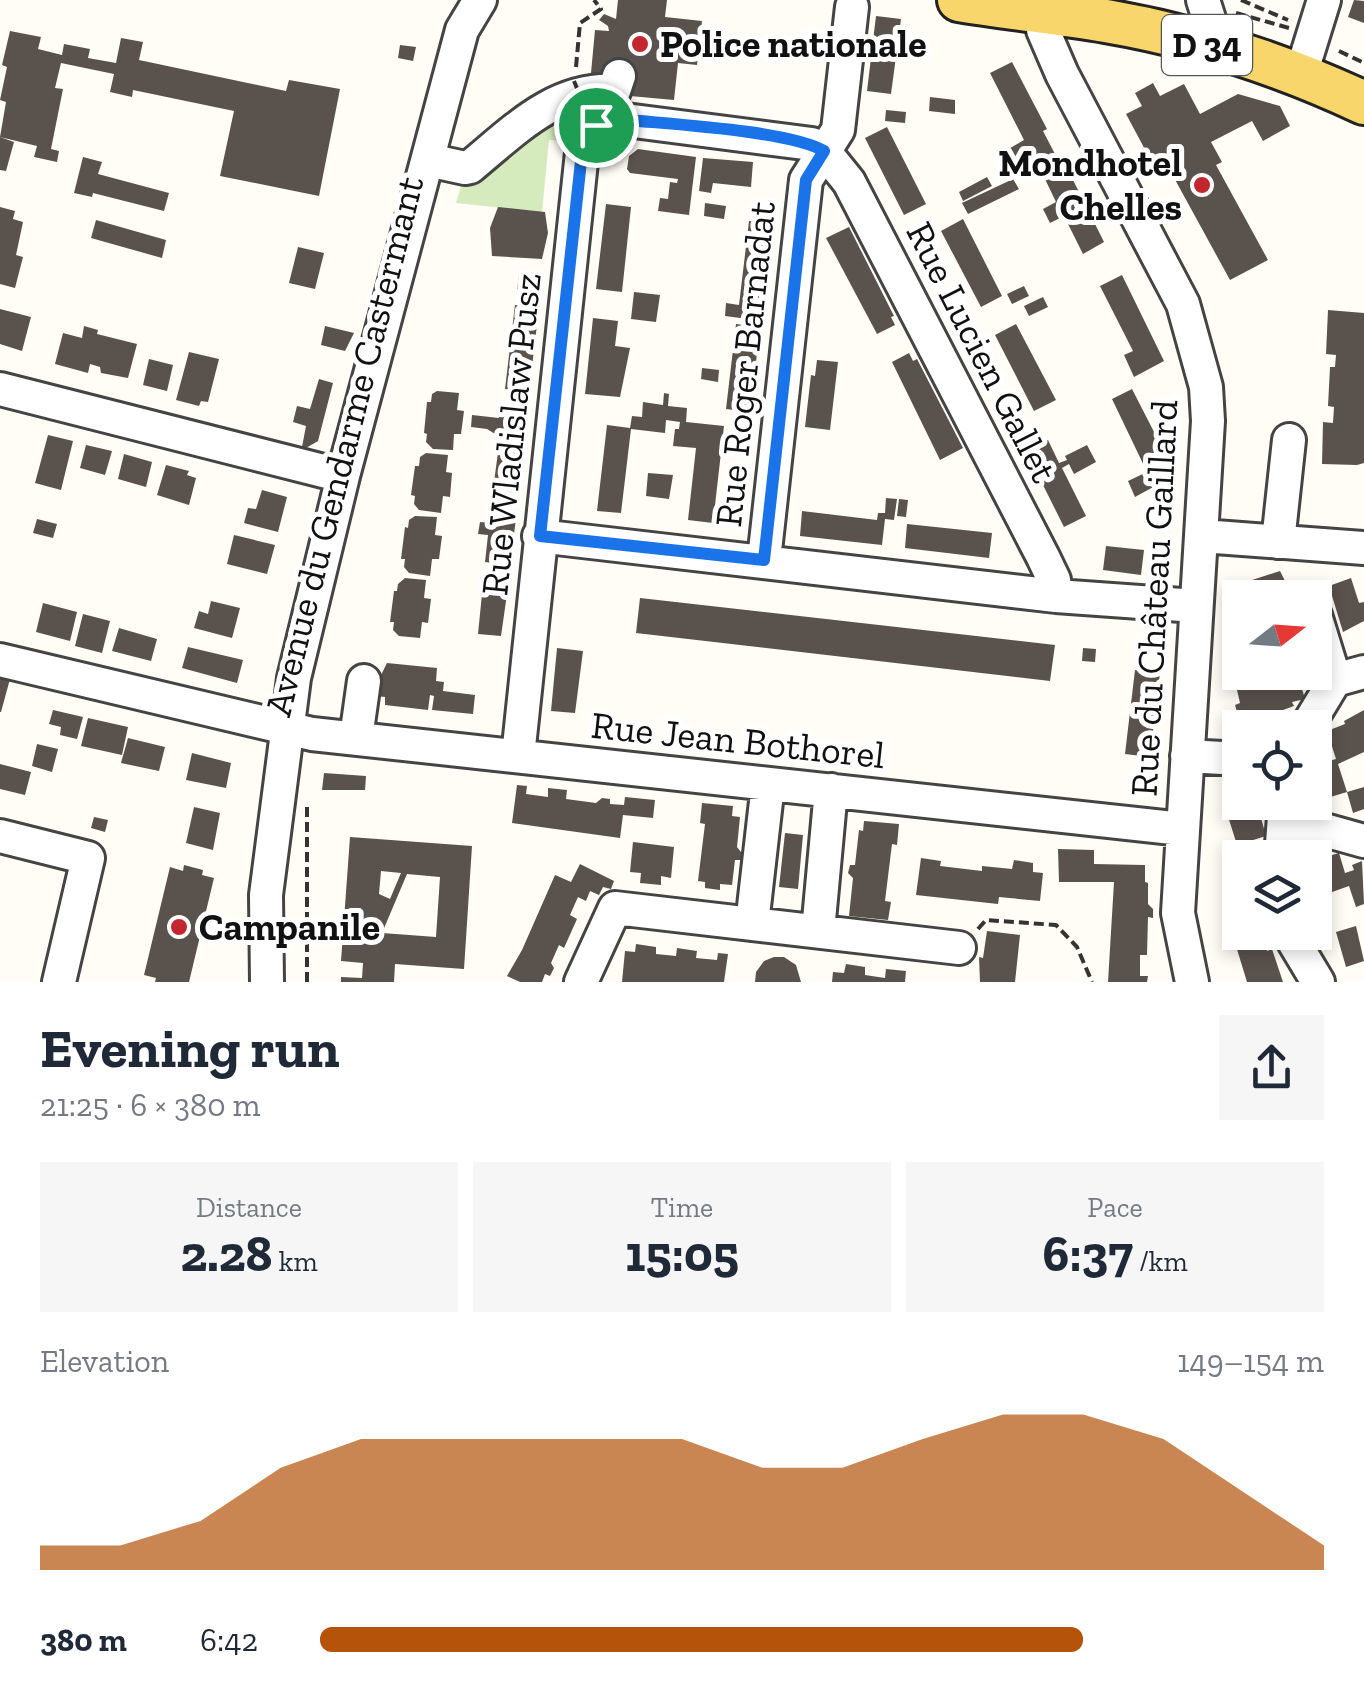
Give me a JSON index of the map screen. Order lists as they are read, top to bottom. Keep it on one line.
{"streets":{"main road":["D 34"],"street":["Rue Lucien Gallet","Rue Roger Barnadat","Rue Wladislaw Pusz","Avenue du Gendarme Castermant","Rue du Château Gaillard","Rue Jean Bothorel"]},"crossings":[["D 34","Rue du Château Gaillard"],["Rue Lucien Gallet","Rue Roger Barnadat"],["Rue Wladislaw Pusz","Rue Jean Bothorel"],["Avenue du Gendarme Castermant","Rue Jean Bothorel"],["Rue du Château Gaillard","Rue Jean Bothorel"]],"places":["Police nationale","Mondhotel Chelles","Campanile"],"north":"right","page":{"heading":["Evening run","21:25 · 6 × 380 m"],"stats":[["Distance","2.28 km"],["Time","15:05"],["Pace","6:37 /km"]],"chart":["Elevation","149–154 m"],"list":[{"name":"380 m","note":"6:42"}]}}
